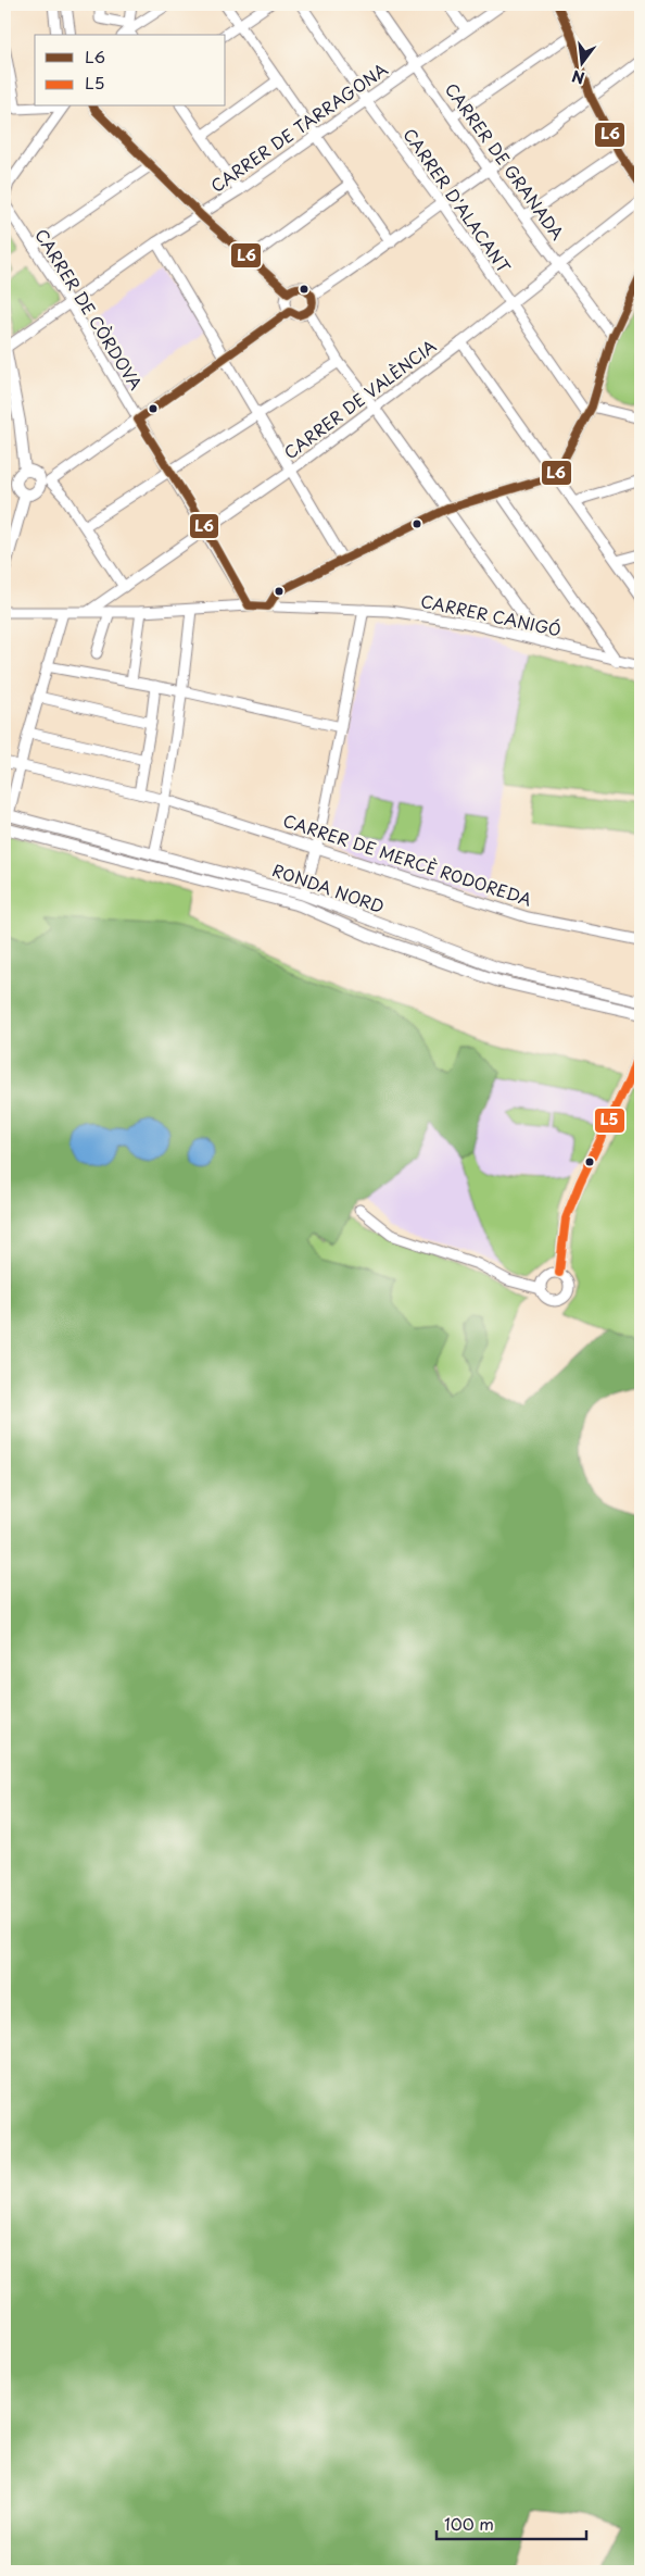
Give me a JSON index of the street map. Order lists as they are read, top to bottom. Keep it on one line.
{"streets":{"street":["CARRER DE TARRAGONA","CARRER DE GRANADA","CARRER D'ALACANT","CARRER DE CÒRDOVA","CARRER DE VALÈNCIA","CARRER CANIGÓ","CARRER DE MERCÈ RODOREDA","RONDA NORD"]},"crossings":[["CARRER DE TARRAGONA","CARRER DE GRANADA"],["CARRER DE TARRAGONA","CARRER D'ALACANT"],["CARRER DE TARRAGONA","CARRER DE CÒRDOVA"],["CARRER DE GRANADA","CARRER DE VALÈNCIA"],["CARRER D'ALACANT","CARRER DE VALÈNCIA"],["CARRER DE CÒRDOVA","CARRER DE VALÈNCIA"],["CARRER DE CÒRDOVA","CARRER CANIGÓ"],["CARRER DE VALÈNCIA","CARRER CANIGÓ"]],"lines":["transit line L6","transit line L5"],"legend":["L6","L5"],"scale_bar":"100 m","north":"bottom"}
